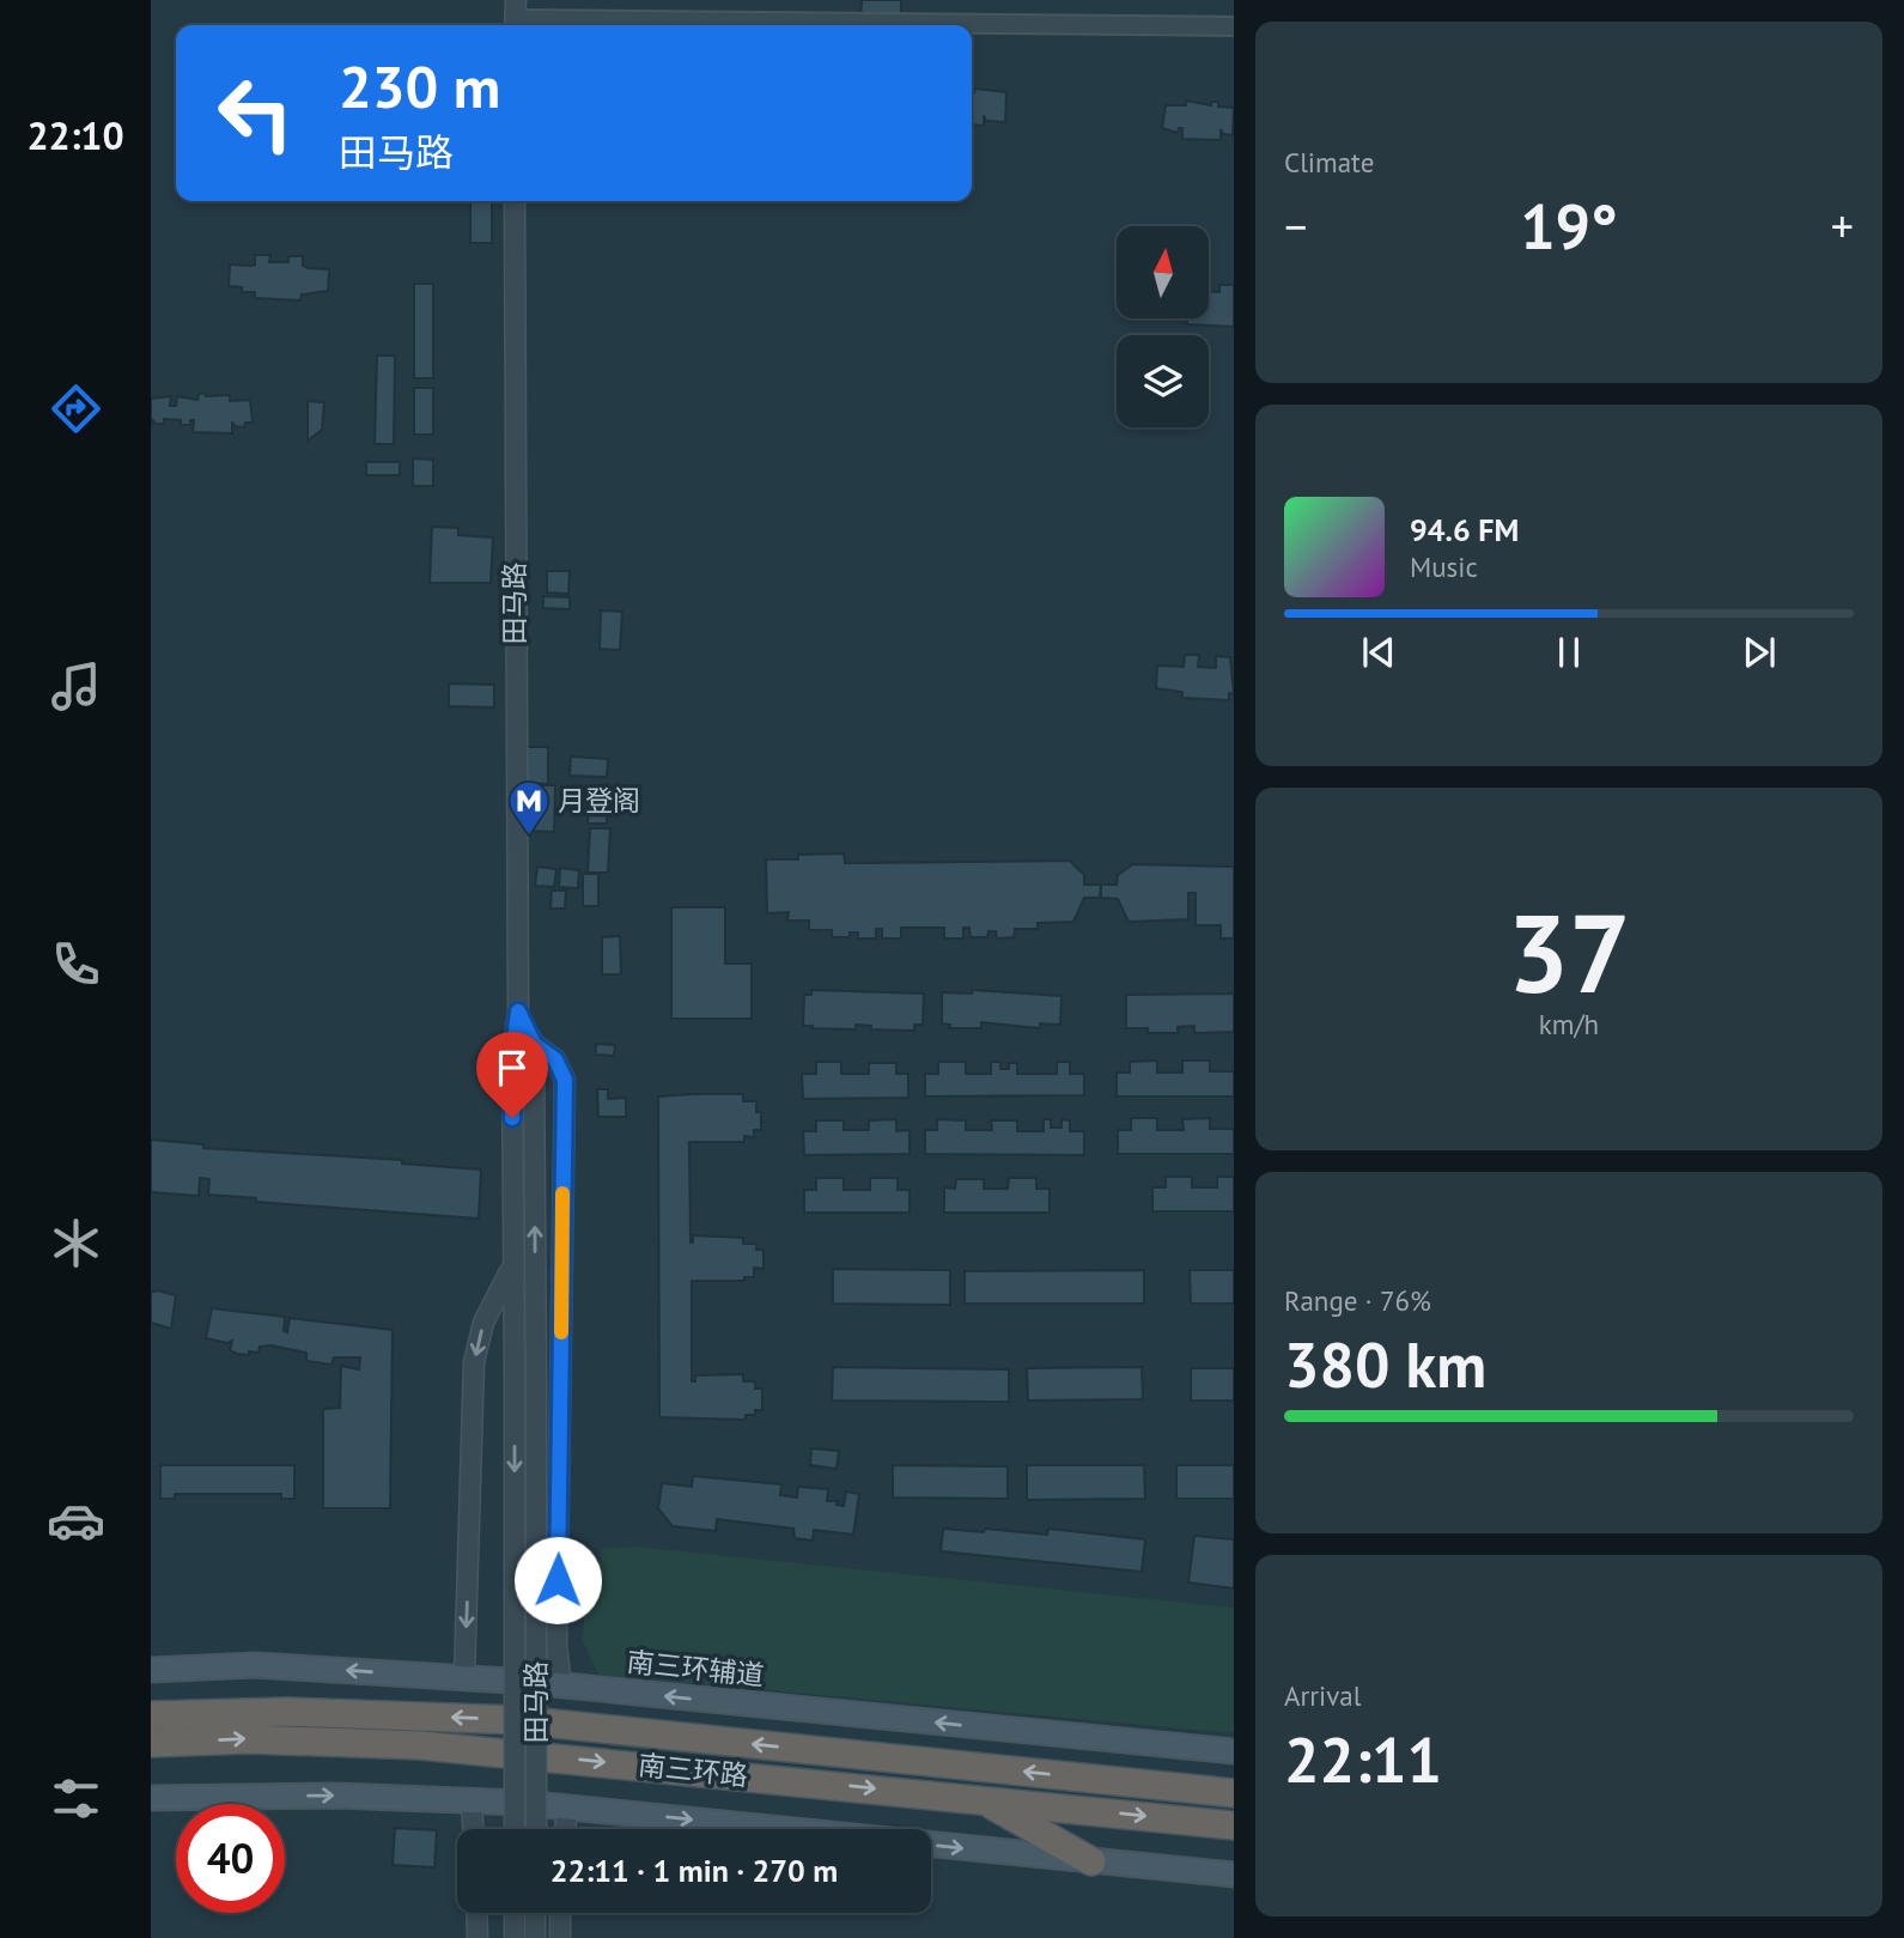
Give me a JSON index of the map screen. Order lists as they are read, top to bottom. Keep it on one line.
{"streets":{"highway":["南三环路"],"main road":["南三环辅道"],"street":["田马路"]},"places":{"metro station":["月登阁"]},"north":"top","page":{"tabs":"22:10","tile":["Climate",["37","km/h"],["Range · 76%","380 km"],["Arrival","22:11"]],"turn":["230 m","田马路"],"heat":["−","19°","+"],"song":["94.6 FM","Music"],"limit":"40","trip":"22:11 · 1 min · 270 m"}}
